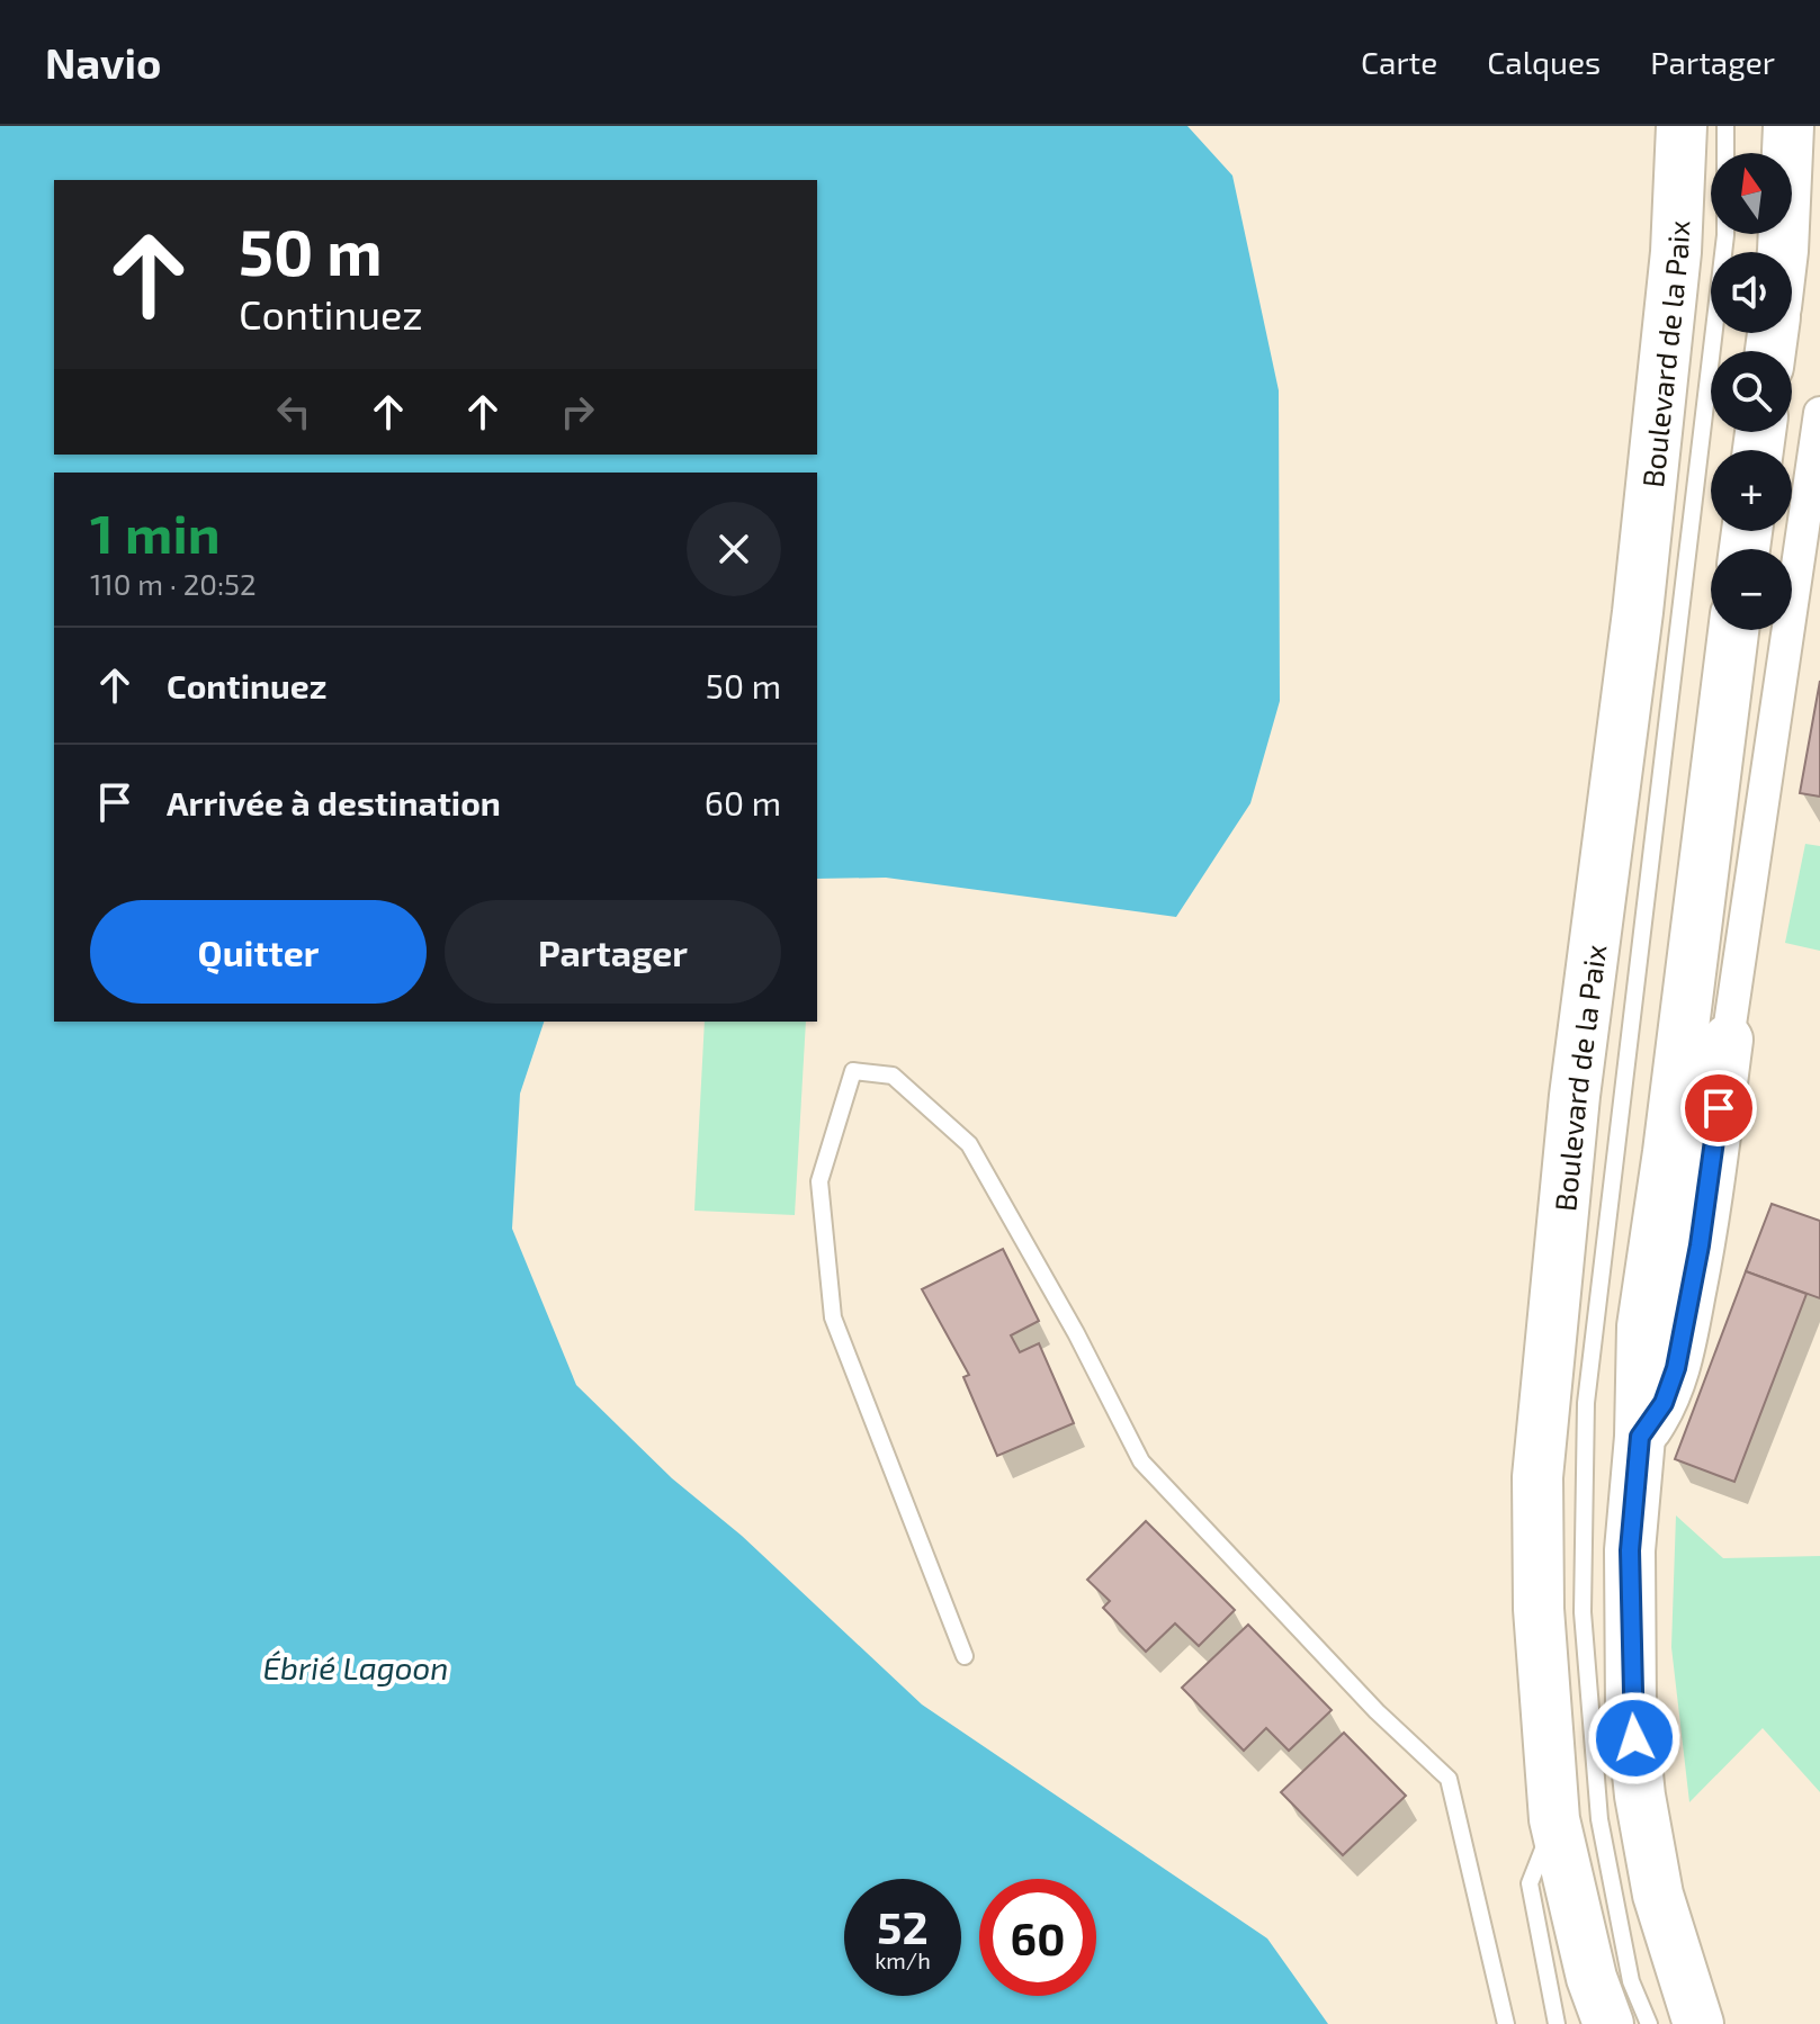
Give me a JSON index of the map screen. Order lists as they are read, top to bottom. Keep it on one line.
{"streets":{"main road":["Boulevard de la Paix"]},"water":["Ébrié Lagoon"],"north":"top","page":{"header":"Navio","nav":["Carte","Calques","Partager"],"map_buttons":["+","−"],"turn":["50 m","Continuez"],"heading":["1 min","110 m · 20:52"],"list":[{"name":"Continuez","value":"50 m"},{"name":"Arrivée à destination","value":"60 m"}],"buttons":["Quitter","Partager"],"speed":"52 km/h","limit":"60"}}
